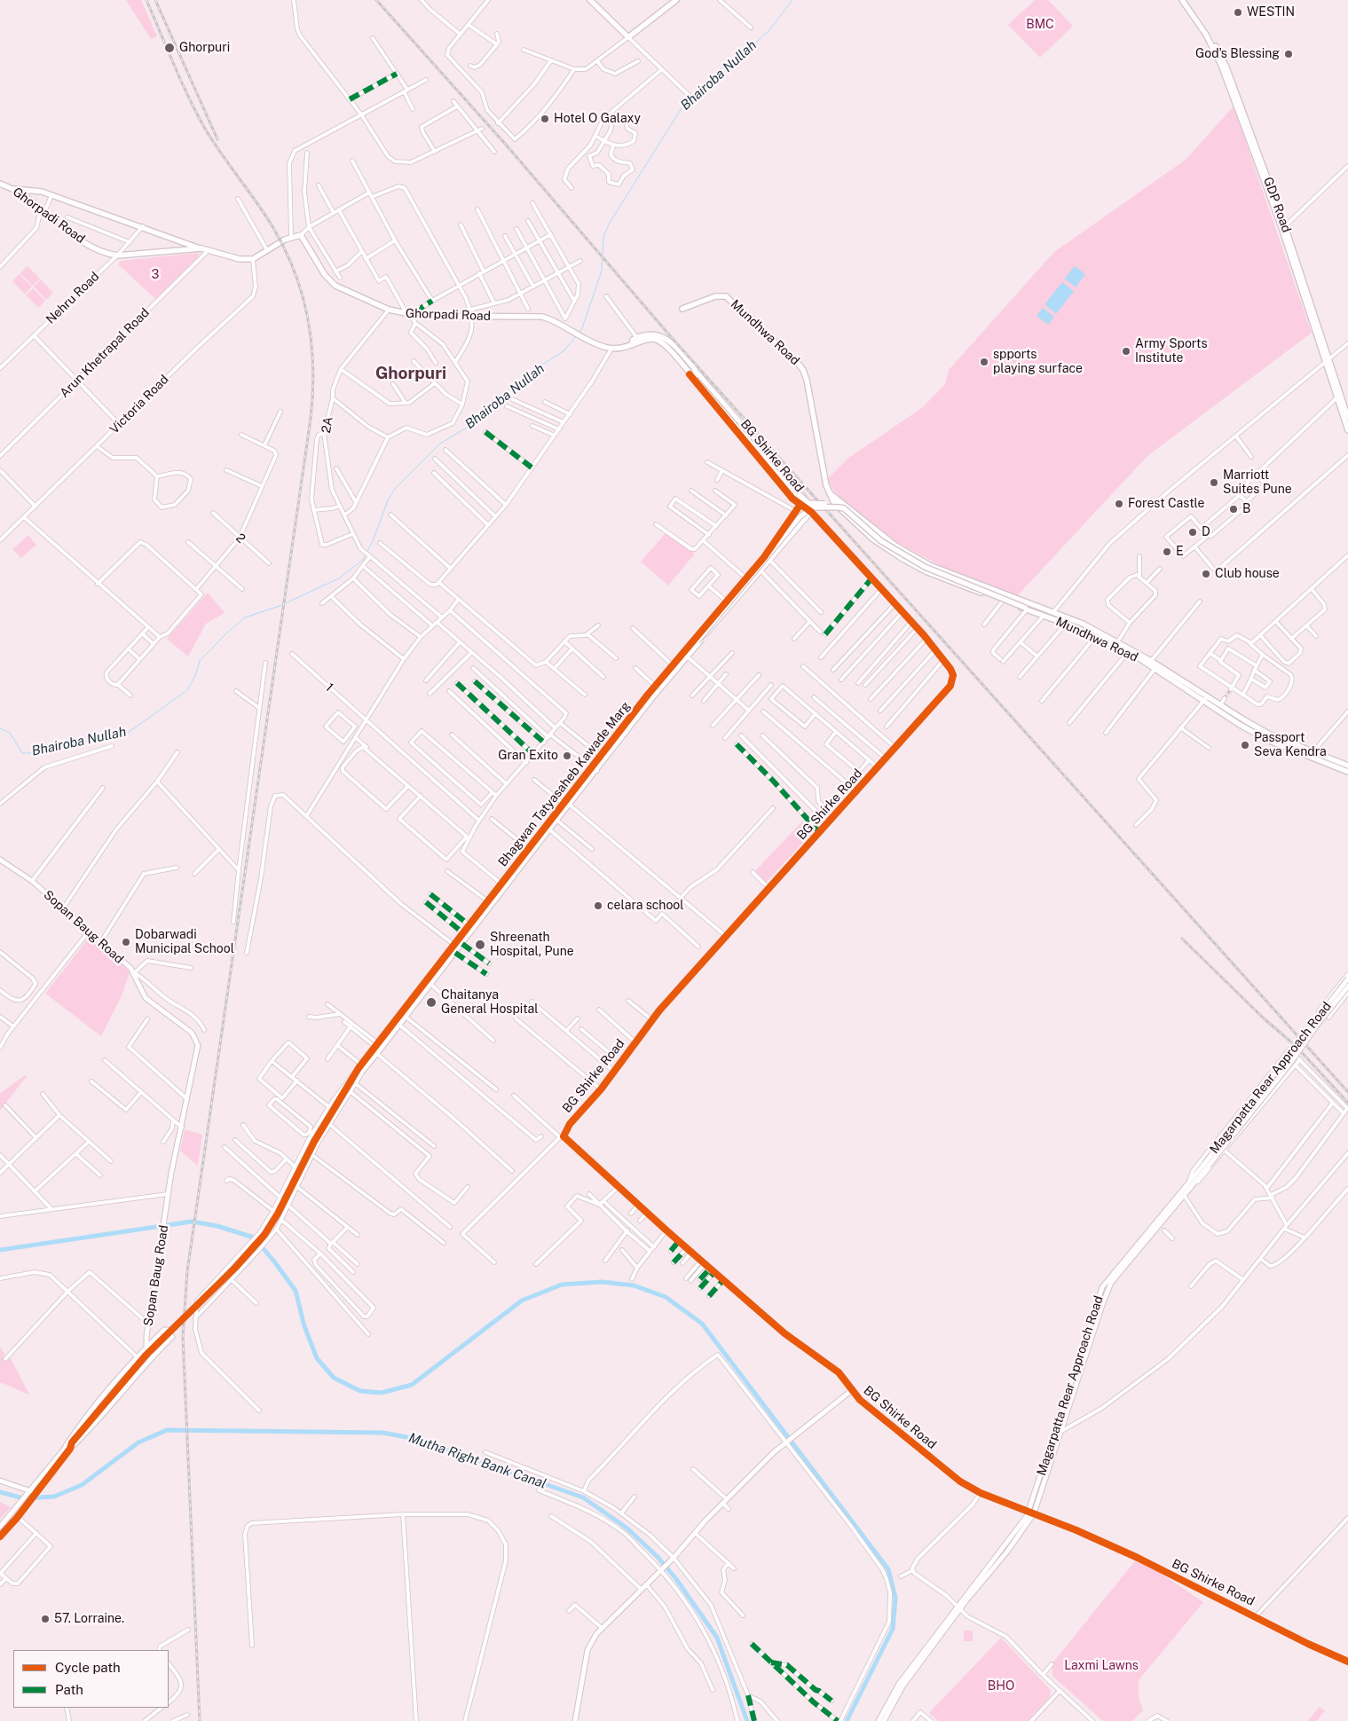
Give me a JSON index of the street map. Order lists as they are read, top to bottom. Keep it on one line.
{"streets":{"main road":["GDP Road","Ghorpadi Road","Mundhwa Road"],"street":["Nehru Road","Arun Khetrapal Road","Victoria Road","2A","BG Shirke Road","2","1","Bhagwan Tatyasaheb Kawade Marg","Sopan Baug Road","Magarpatta Rear Approach Road"]},"crossings":[["Ghorpadi Road","Nehru Road"],["Ghorpadi Road","Arun Khetrapal Road"],["Ghorpadi Road","Victoria Road"],["Ghorpadi Road","2A"],["BG Shirke Road","Bhagwan Tatyasaheb Kawade Marg"],["BG Shirke Road","Magarpatta Rear Approach Road"]],"districts":["Ghorpuri"],"water":["Bhairoba Nullah","Mutha Right Bank Canal"],"parks":["BMC","3","Laxmi Lawns","BHO"],"places":["WESTIN","Ghorpuri","God's Blessing","Hotel O Galaxy","Army Sports Institute","spports playing surface","Marriott Suites Pune","Forest Castle","B","D","E","Club house","Passport Seva Kendra","Gran Exito","celara school","Dobarwadi Municipal School","Shreenath Hospital, Pune","Chaitanya General Hospital","57. Lorraine."],"legend":["Cycle path","Path"]}
